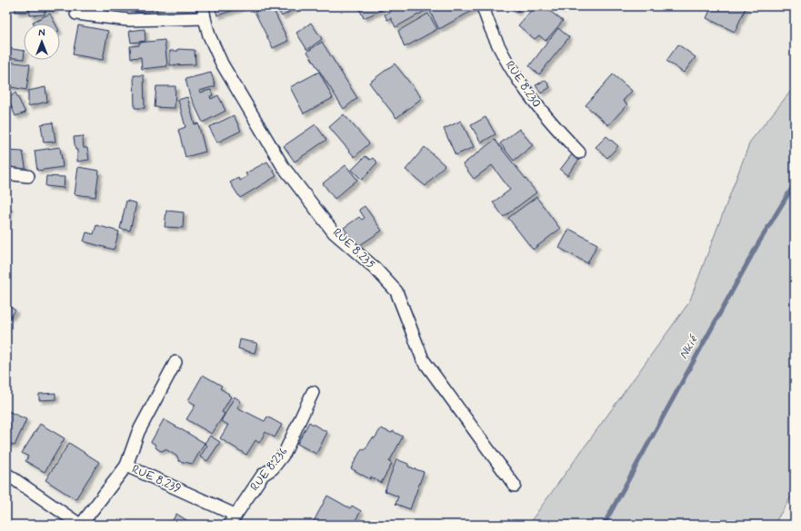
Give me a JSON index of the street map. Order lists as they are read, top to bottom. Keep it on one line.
{"streets":{"street":["RUE 8.230","RUE 8.235","RUE 8.236","RUE 8.239"]},"crossings":[["RUE 8.236","RUE 8.239"]],"water":["Nkié"],"north":"top"}
